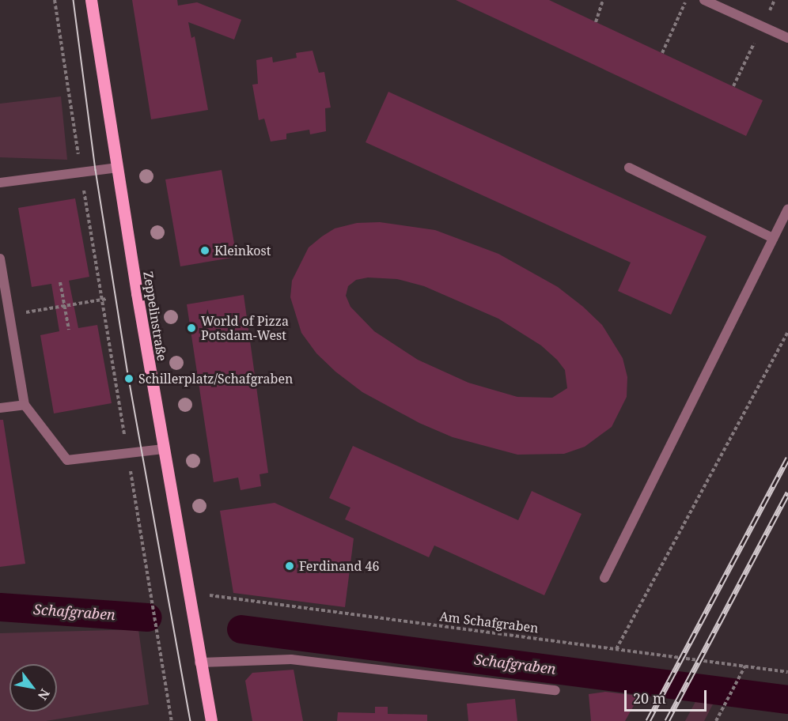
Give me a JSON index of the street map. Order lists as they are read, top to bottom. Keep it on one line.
{"streets":{"main road":["Zeppelinstraße"],"path":["Am Schafgraben"]},"crossings":[["Zeppelinstraße","Am Schafgraben"]],"water":["Schafgraben"],"places":["Kleinkost","World of Pizza Potsdam-West","Schillerplatz/Schafgraben","Ferdinand 46"],"scale_bar":"20 m","north":"bottom right"}
